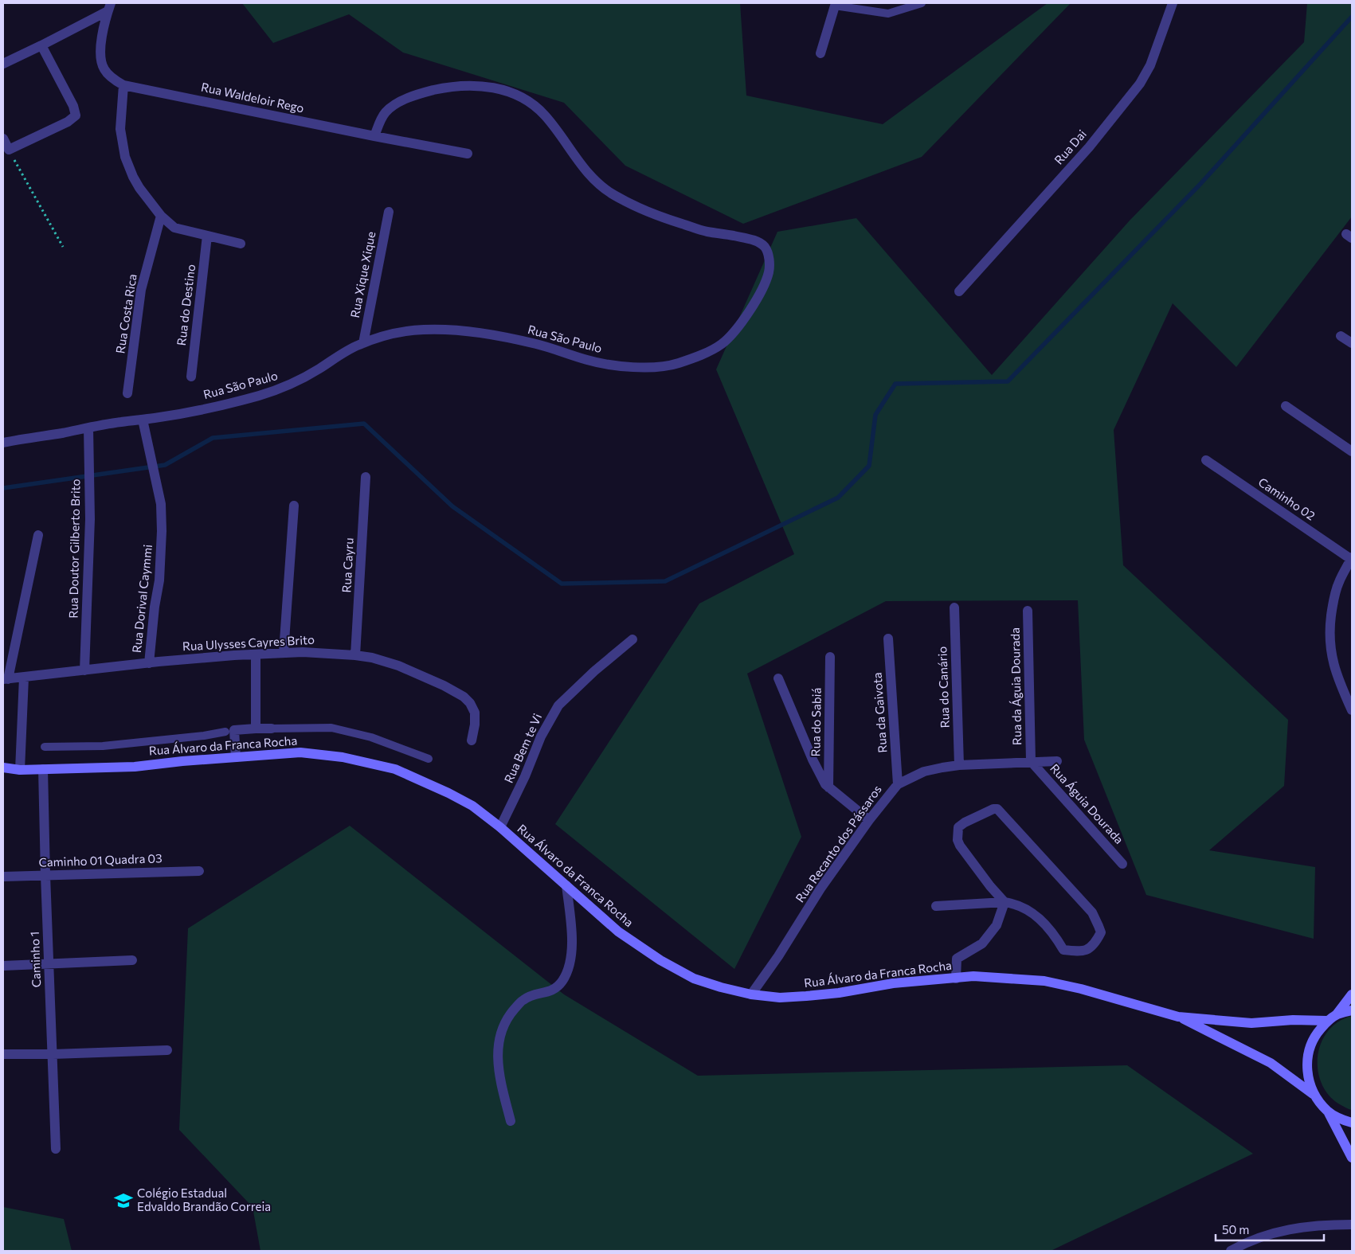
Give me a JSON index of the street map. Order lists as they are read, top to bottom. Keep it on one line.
{"streets":{"main road":["Rua Álvaro da Franca Rocha"],"street":["Rua Waldeloir Rego","Rua Dai","Rua Xique Xique","Rua do Destino","Rua Costa Rica","Rua São Paulo","Caminho 02","Rua Doutor Gilberto Brito","Rua Cayru","Rua Dorival Caymmi","Rua Ulysses Cayres Brito","Rua da Águia Dourada","Rua do Canário","Rua da Gaivota","Rua do Sabiá","Rua Bem te Vi","Rua Águia Dourada","Rua Recanto dos Pássaros","Caminho 01 Quadra 03","Caminho 1"]},"crossings":[["Rua Waldeloir Rego","Rua São Paulo"],["Rua Xique Xique","Rua São Paulo"],["Rua São Paulo","Rua Doutor Gilberto Brito"],["Rua São Paulo","Rua Dorival Caymmi"],["Rua Doutor Gilberto Brito","Rua Ulysses Cayres Brito"],["Rua Cayru","Rua Ulysses Cayres Brito"],["Rua Dorival Caymmi","Rua Ulysses Cayres Brito"],["Rua da Águia Dourada","Rua Águia Dourada"],["Rua da Águia Dourada","Rua Recanto dos Pássaros"],["Rua do Canário","Rua Recanto dos Pássaros"],["Rua da Gaivota","Rua Recanto dos Pássaros"],["Rua Álvaro da Franca Rocha","Rua Bem te Vi"],["Rua Álvaro da Franca Rocha","Rua Recanto dos Pássaros"],["Rua Álvaro da Franca Rocha","Caminho 1"],["Rua Águia Dourada","Rua Recanto dos Pássaros"],["Caminho 01 Quadra 03","Caminho 1"]],"places":{"school or university":["Colégio Estadual Edvaldo Brandão Correia"]},"scale_bar":"50 m"}
